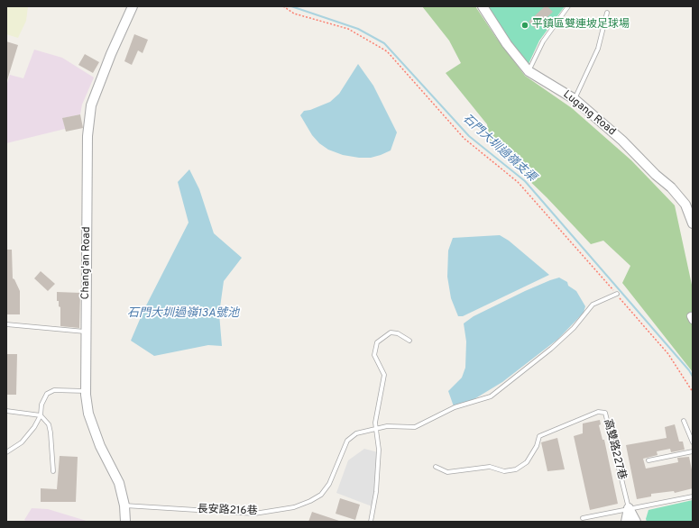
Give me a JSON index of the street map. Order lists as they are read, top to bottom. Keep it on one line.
{"streets":{"street":["Lugang Road","Chang'an Road"],"lane":["高雙路227巷","長安路216巷"]},"crossings":[["Chang'an Road","長安路216巷"]],"water":["石門大圳過嶺支渠","石門大圳過嶺13A號池"],"places":["平鎮區雙連坡足球場"]}
